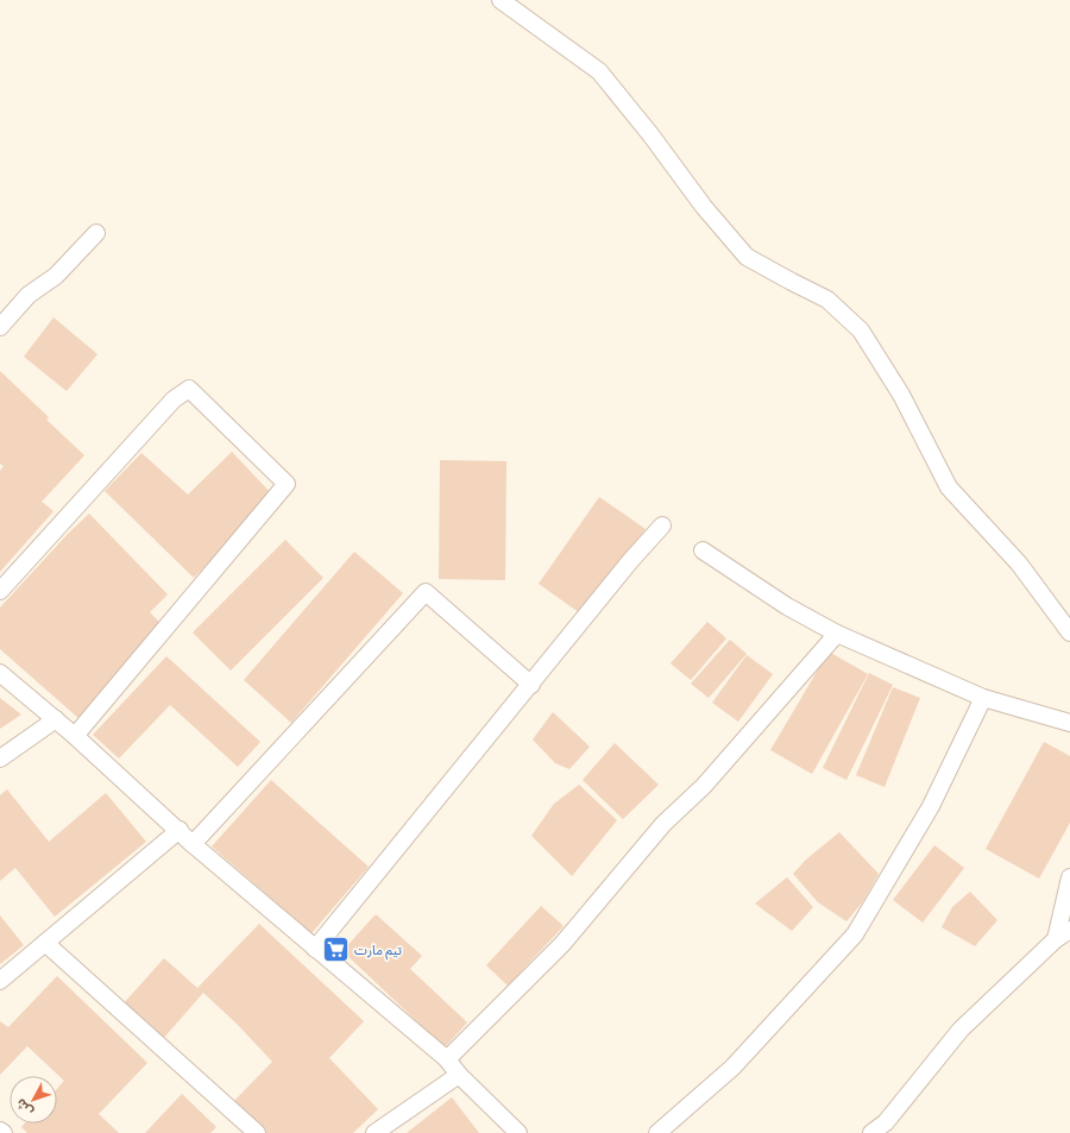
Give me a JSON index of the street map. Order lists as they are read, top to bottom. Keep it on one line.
{"places":{"supermarket":["تيم مارت"]},"north":"bottom left"}
